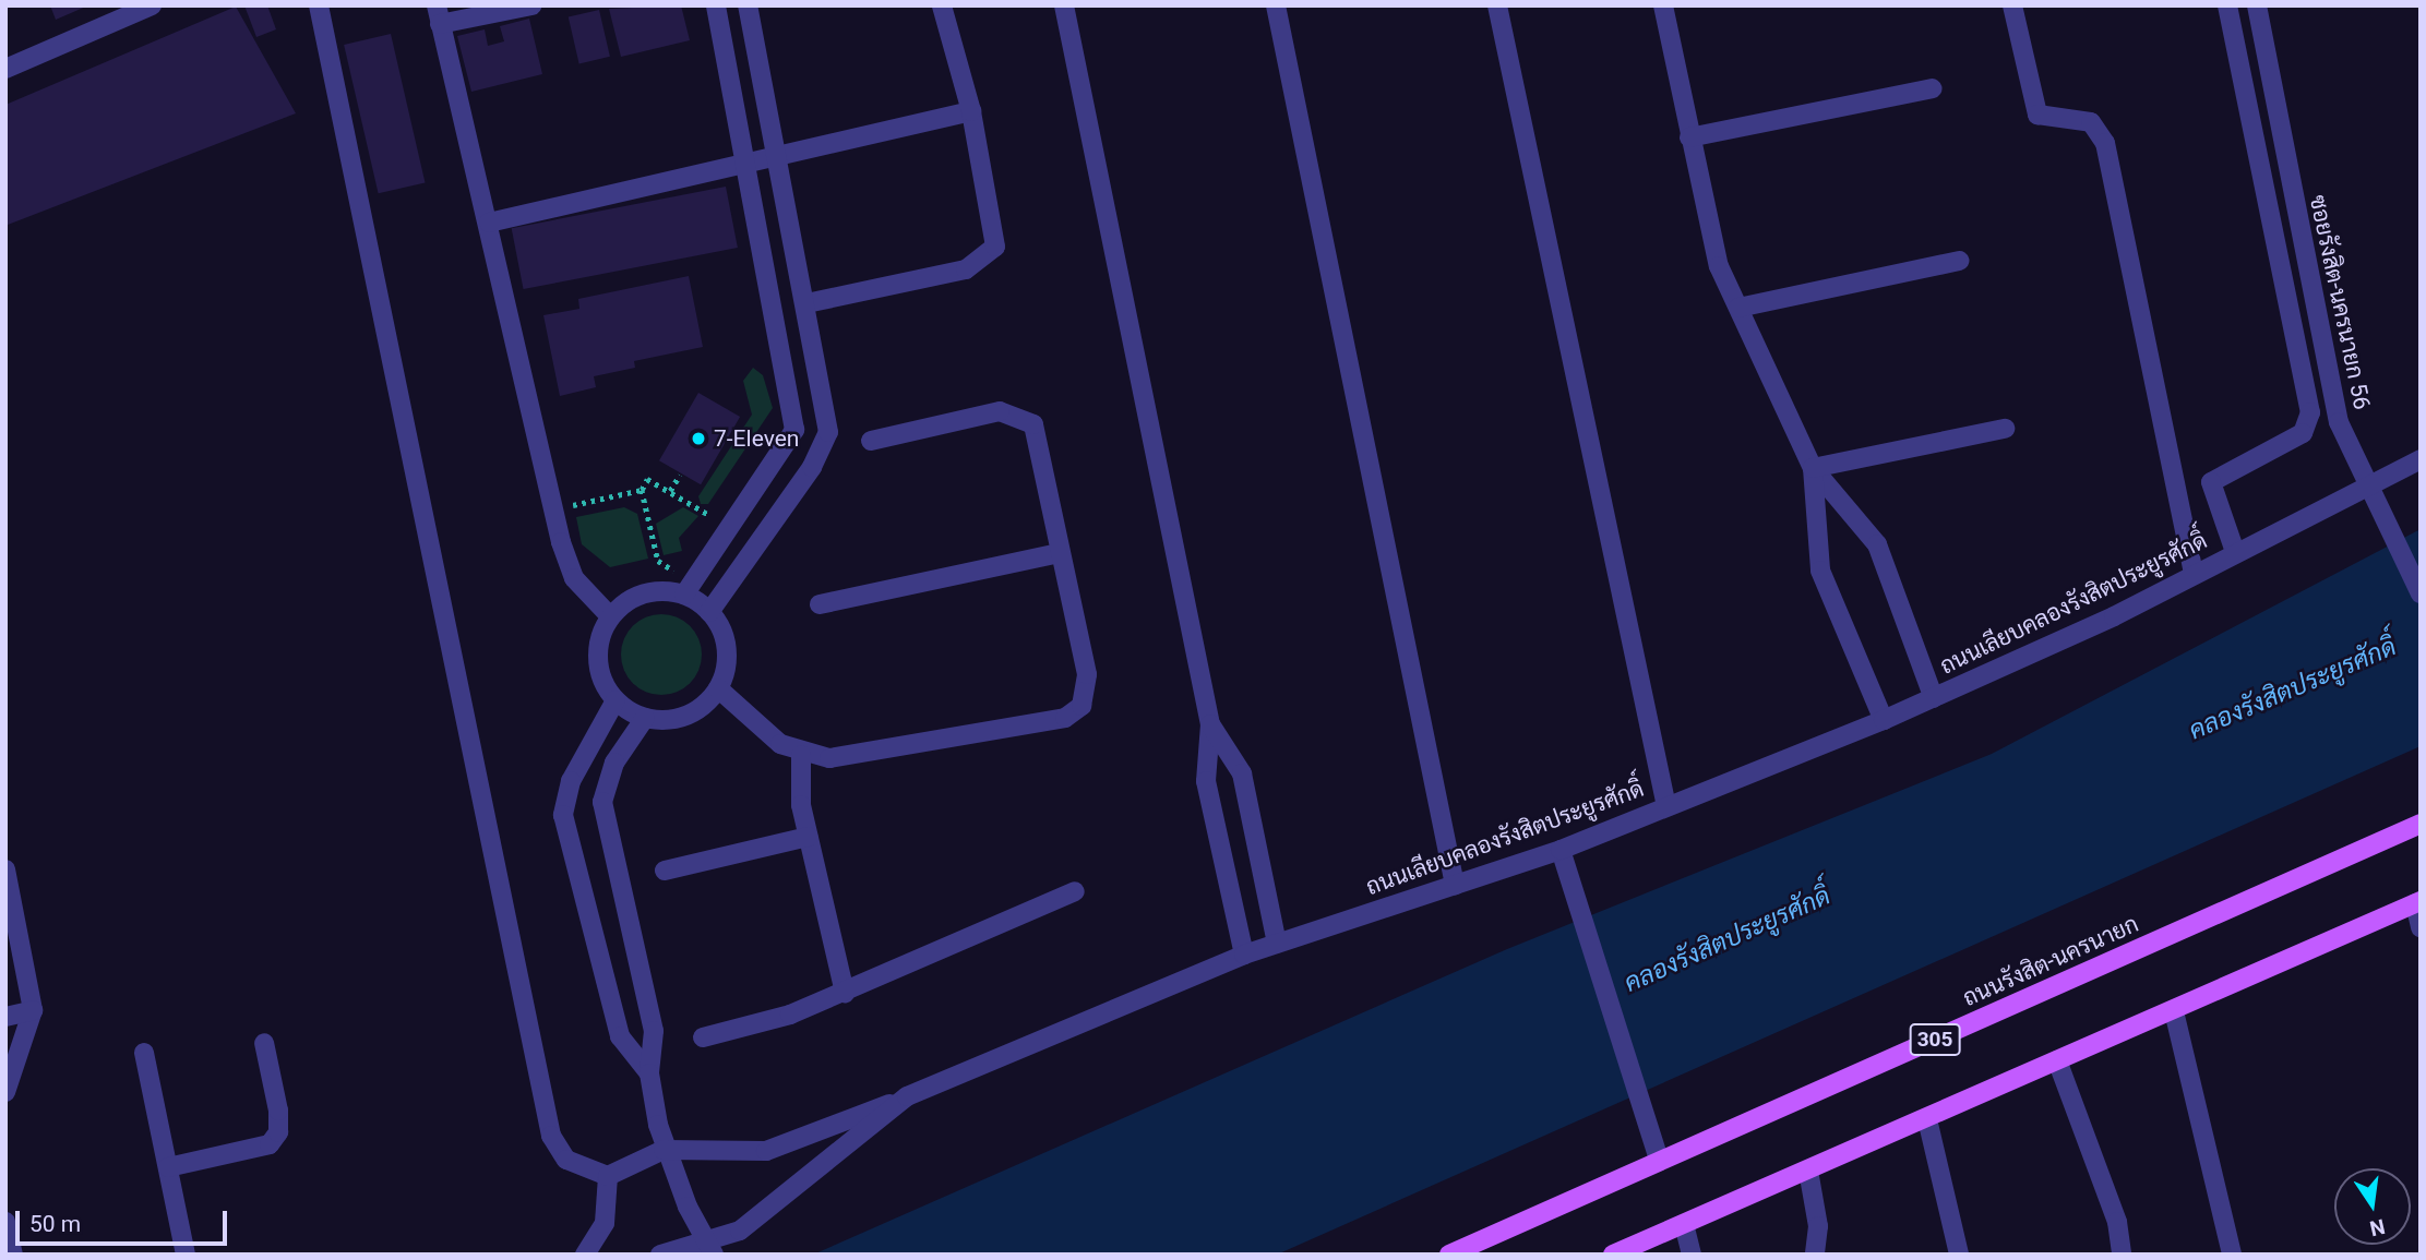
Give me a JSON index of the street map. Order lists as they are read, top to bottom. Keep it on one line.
{"streets":{"main road":["ถนนรังสิต-นครนายก","305"],"street":["ซอยรังสิต-นครนายก 56","ถนนเลียบคลองรังสิตประยูรศักดิ์"]},"crossings":[["ซอยรังสิต-นครนายก 56","ถนนเลียบคลองรังสิตประยูรศักดิ์"]],"water":["คลองรังสิตประยูรศักดิ์"],"places":["7-Eleven"],"scale_bar":"50 m","north":"bottom"}
